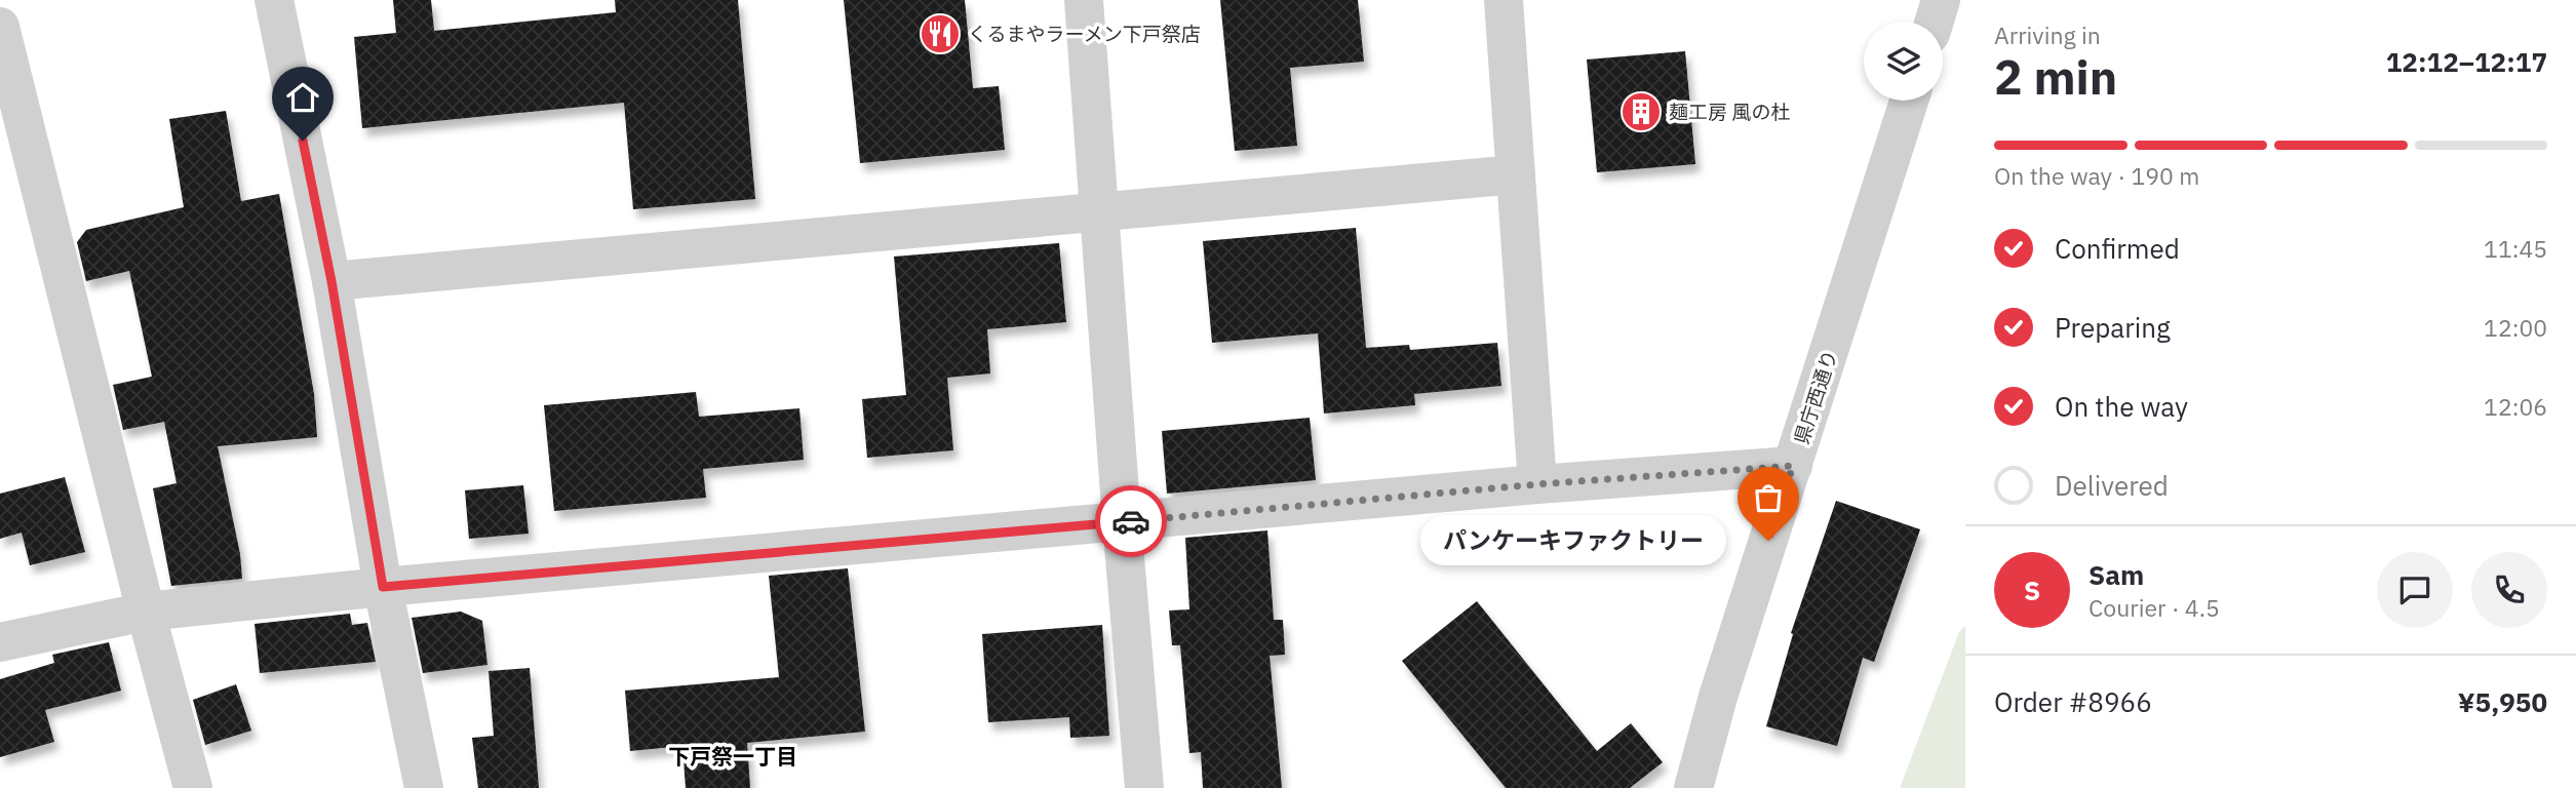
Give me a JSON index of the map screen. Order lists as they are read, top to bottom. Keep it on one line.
{"streets":{"street":["県庁西通り"]},"districts":["下戸祭一丁目"],"places":{"restaurant":["くるまやラーメン下戸祭店"],"building":["麺工房 風の杜"],"other":["パンケーキファクトリー"]},"page":{"heading":["2 min","Arriving in","12:12–12:17"],"panel":["Sam","Courier · 4.5","Order #8966","¥5,950"],"bar":"On the way · 190 m","list":[["Confirmed","11:45"],["Preparing","12:00"],["On the way","12:06"],"Delivered"],"bubble":"パンケーキファクトリー","round":"S"}}
